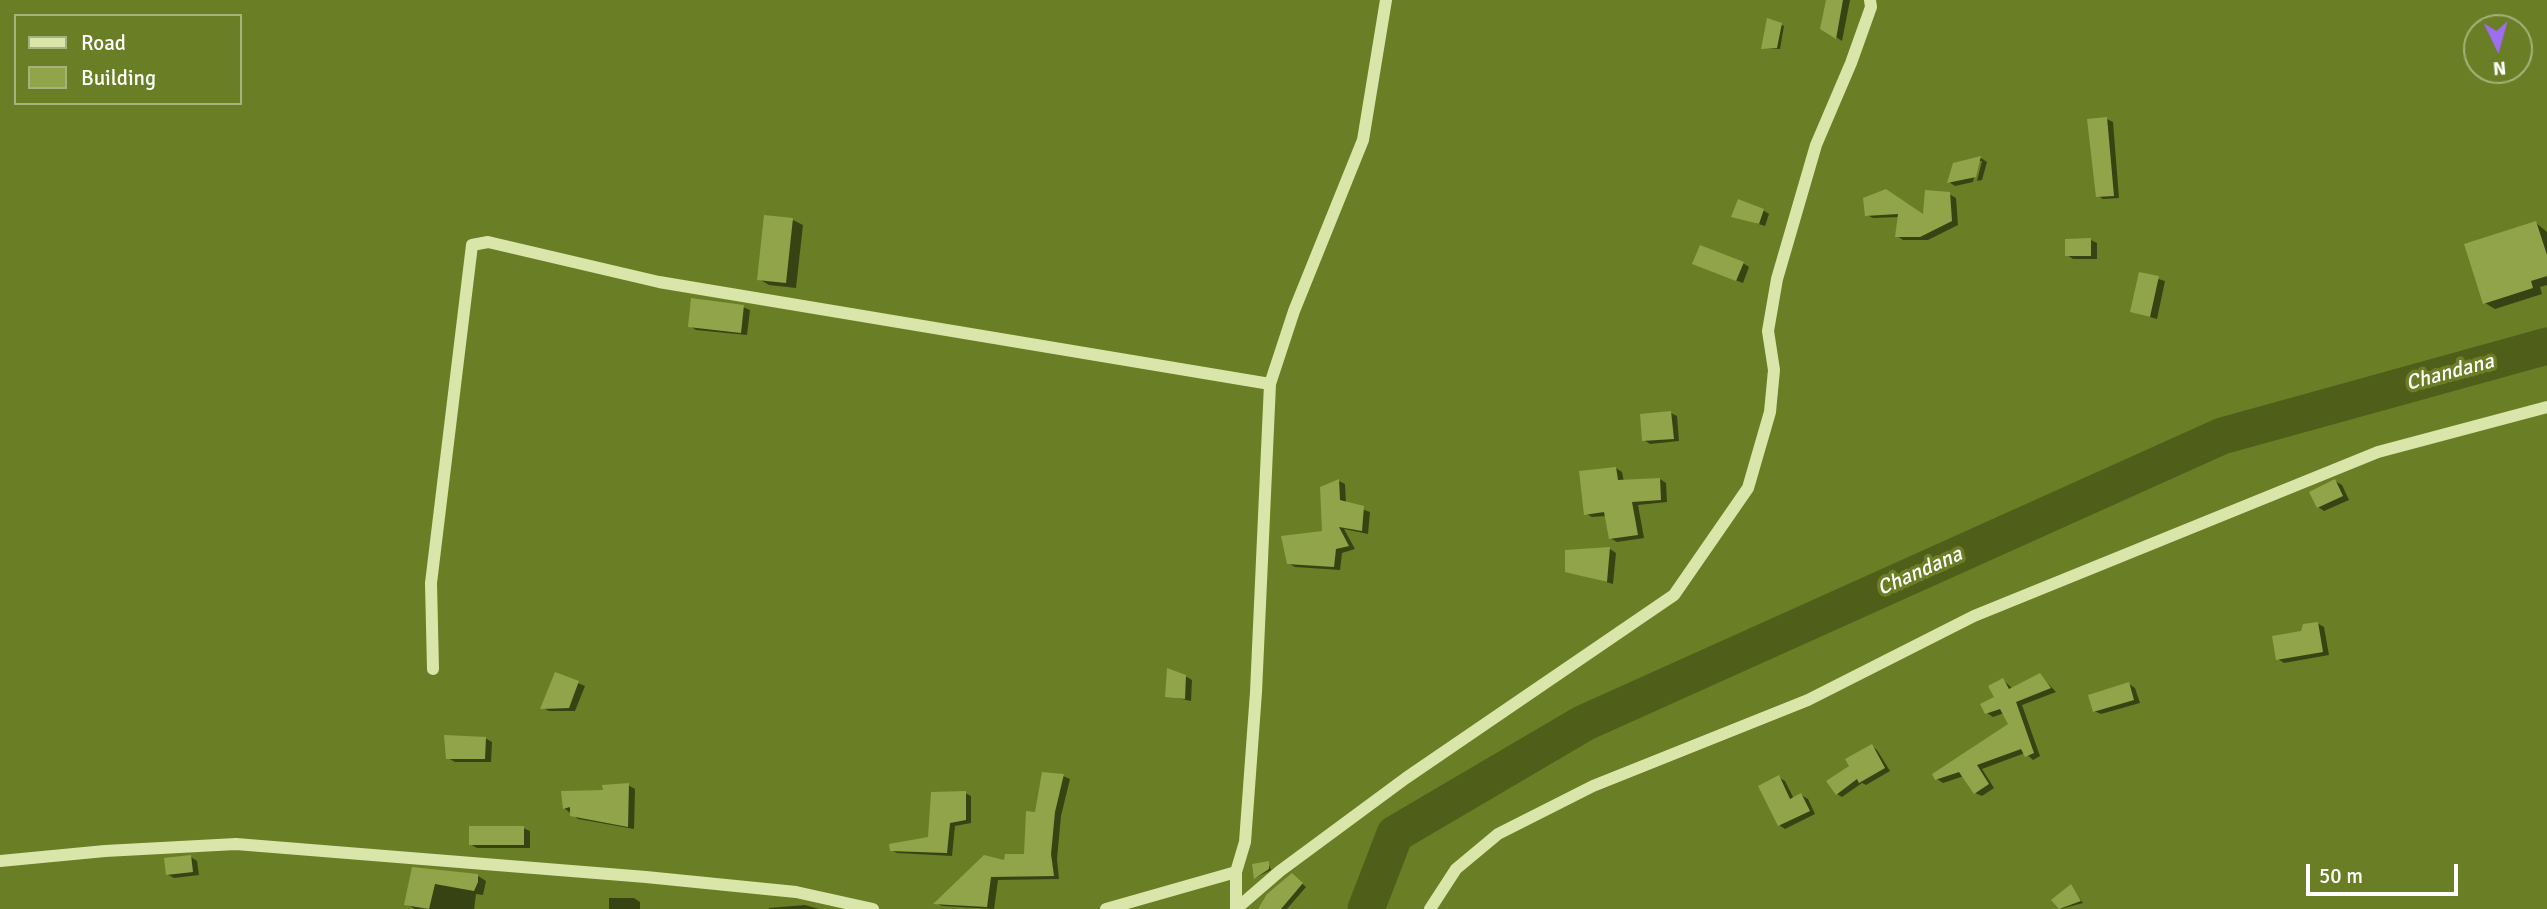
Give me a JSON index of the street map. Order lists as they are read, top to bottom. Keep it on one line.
{"water":["Chandana"],"legend":["Road","Building"],"scale_bar":"50 m","north":"bottom"}
